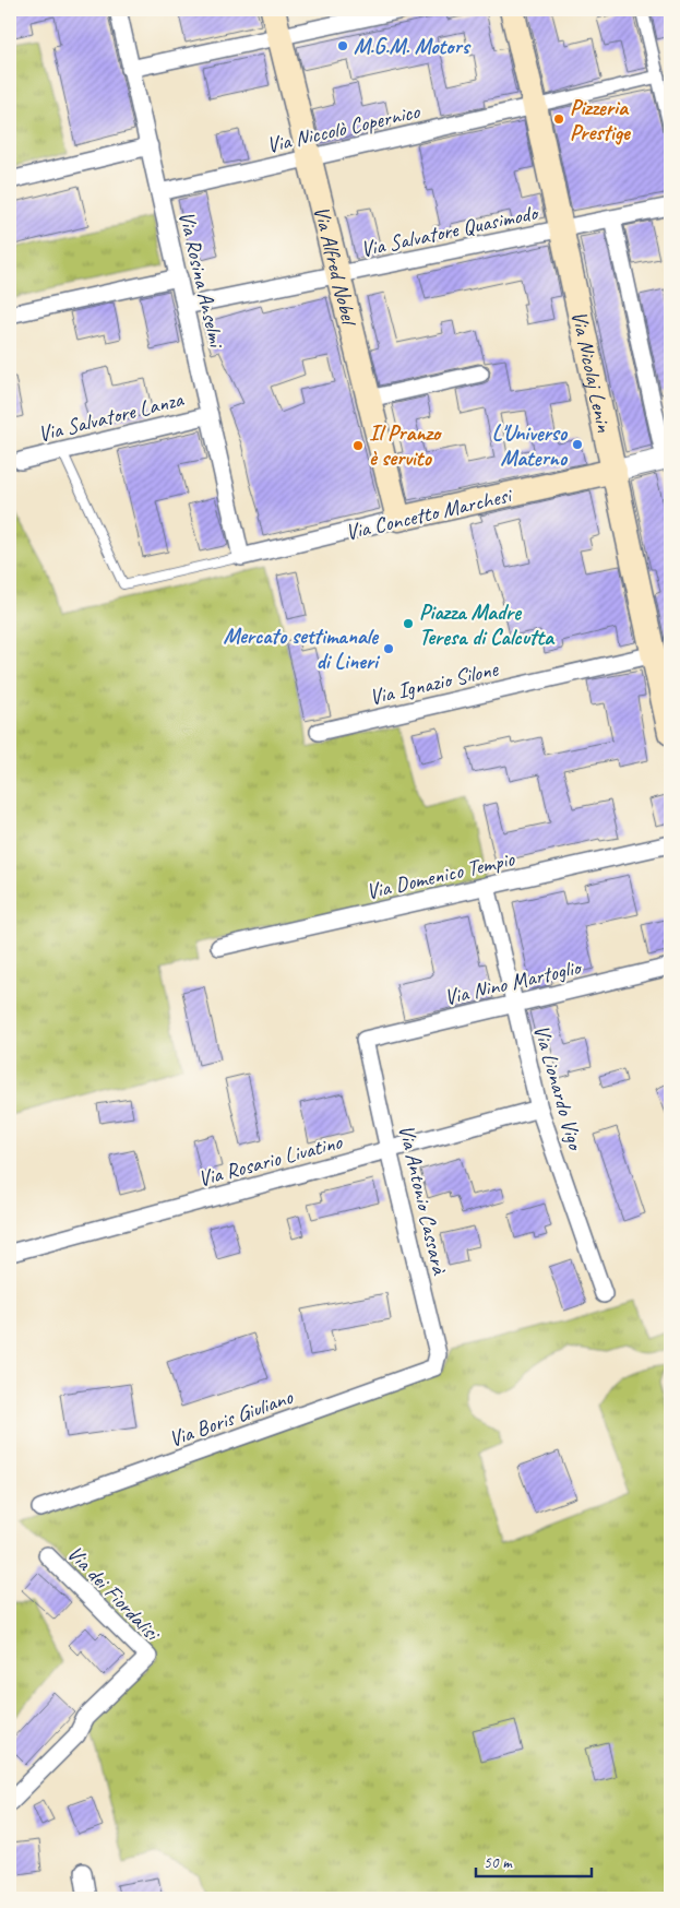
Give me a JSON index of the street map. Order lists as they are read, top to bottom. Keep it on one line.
{"streets":{"main road":["Via Alfred Nobel","Via Nicolaj Lenin","Via Concetto Marchesi"],"street":["Via Niccolò Copernico","Via Salvatore Quasimodo","Via Rosina Anselmi","Via Salvatore Lanza","Via Ignazio Silone","Via Domenico Tempio","Via Nino Martoglio","Via Lionardo Vigo","Via Rosario Livatino","Via Antonio Cassarà","Via Boris Giuliano","Via dei Fiordalisi"]},"crossings":[["Via Niccolò Copernico","Via Alfred Nobel"],["Via Niccolò Copernico","Via Rosina Anselmi"],["Via Niccolò Copernico","Via Nicolaj Lenin"],["Via Salvatore Quasimodo","Via Alfred Nobel"],["Via Salvatore Quasimodo","Via Rosina Anselmi"],["Via Salvatore Quasimodo","Via Nicolaj Lenin"],["Via Alfred Nobel","Via Concetto Marchesi"],["Via Rosina Anselmi","Via Salvatore Lanza"],["Via Rosina Anselmi","Via Concetto Marchesi"],["Via Nicolaj Lenin","Via Concetto Marchesi"],["Via Nicolaj Lenin","Via Ignazio Silone"],["Via Domenico Tempio","Via Lionardo Vigo"],["Via Nino Martoglio","Via Lionardo Vigo"],["Via Nino Martoglio","Via Antonio Cassarà"],["Via Lionardo Vigo","Via Rosario Livatino"],["Via Rosario Livatino","Via Antonio Cassarà"],["Via Antonio Cassarà","Via Boris Giuliano"]],"places":["M.G.M. Motors","Pizzeria Prestige","L'Universo Materno","Il Pranzo è servito","Piazza Madre Teresa di Calcutta","Mercato settimanale di Lineri"],"scale_bar":"50 m"}
